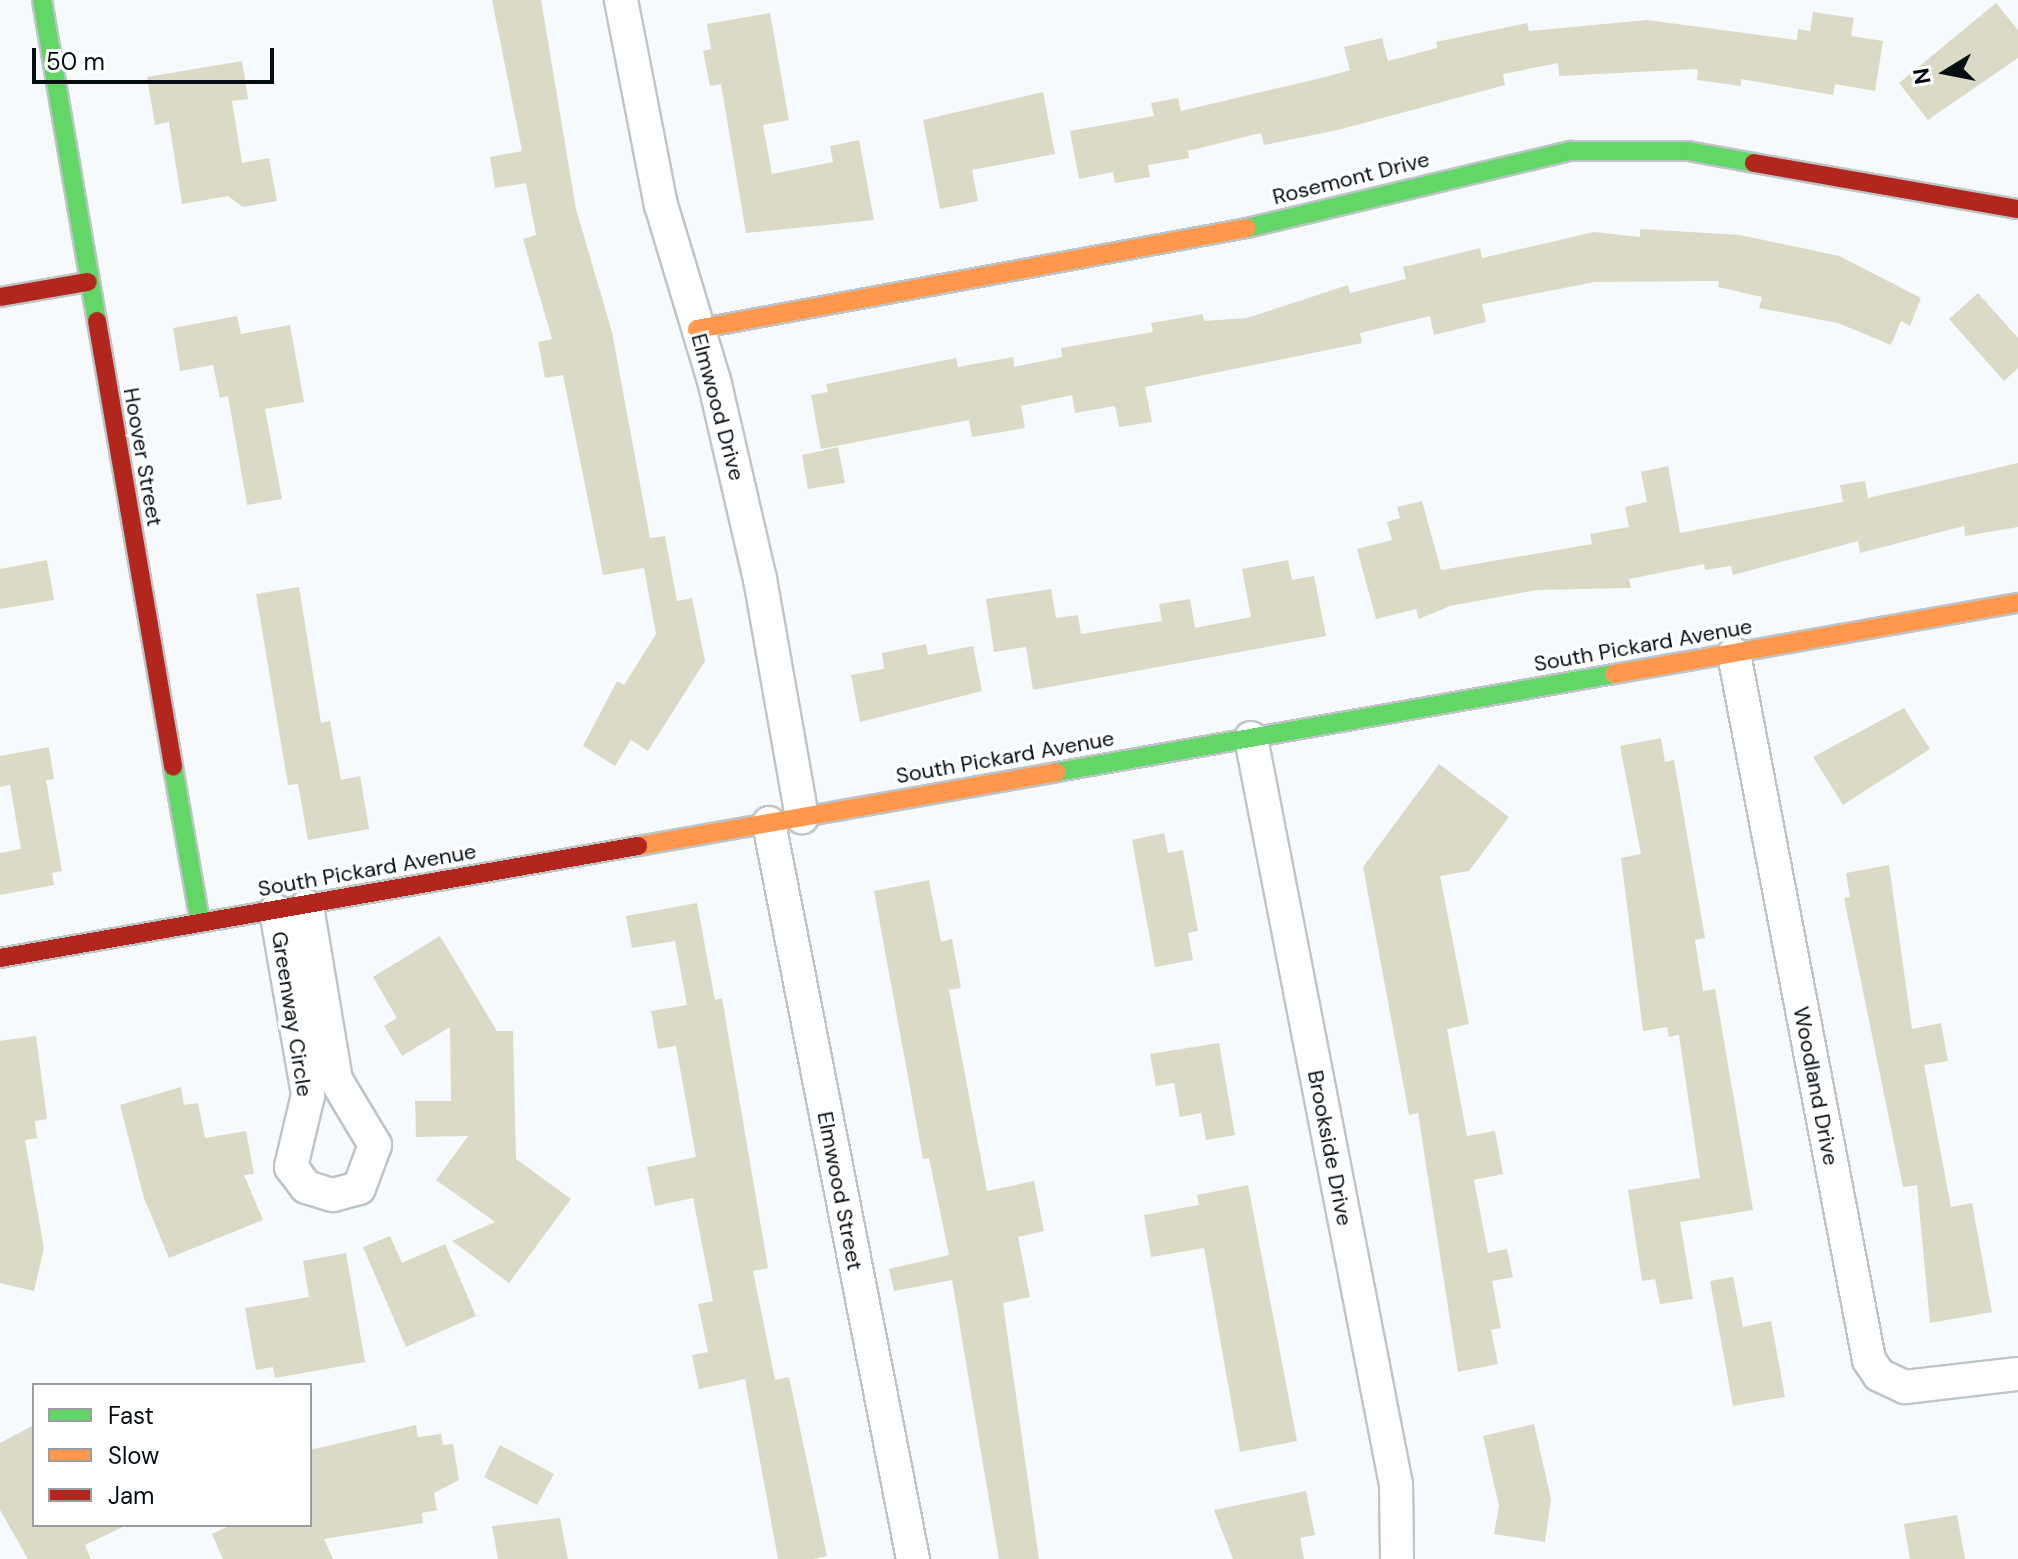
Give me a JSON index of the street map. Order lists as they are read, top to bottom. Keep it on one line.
{"streets":{"street":["Rosemont Drive","Elmwood Drive","Hoover Street","South Pickard Avenue","Greenway Circle","Woodland Drive","Brookside Drive","Elmwood Street"]},"crossings":[["Rosemont Drive","Elmwood Drive"],["Elmwood Drive","South Pickard Avenue"],["Hoover Street","South Pickard Avenue"],["South Pickard Avenue","Greenway Circle"],["South Pickard Avenue","Woodland Drive"],["South Pickard Avenue","Brookside Drive"],["South Pickard Avenue","Elmwood Street"]],"legend":["Fast","Slow","Jam"],"scale_bar":"50 m","north":"left"}
